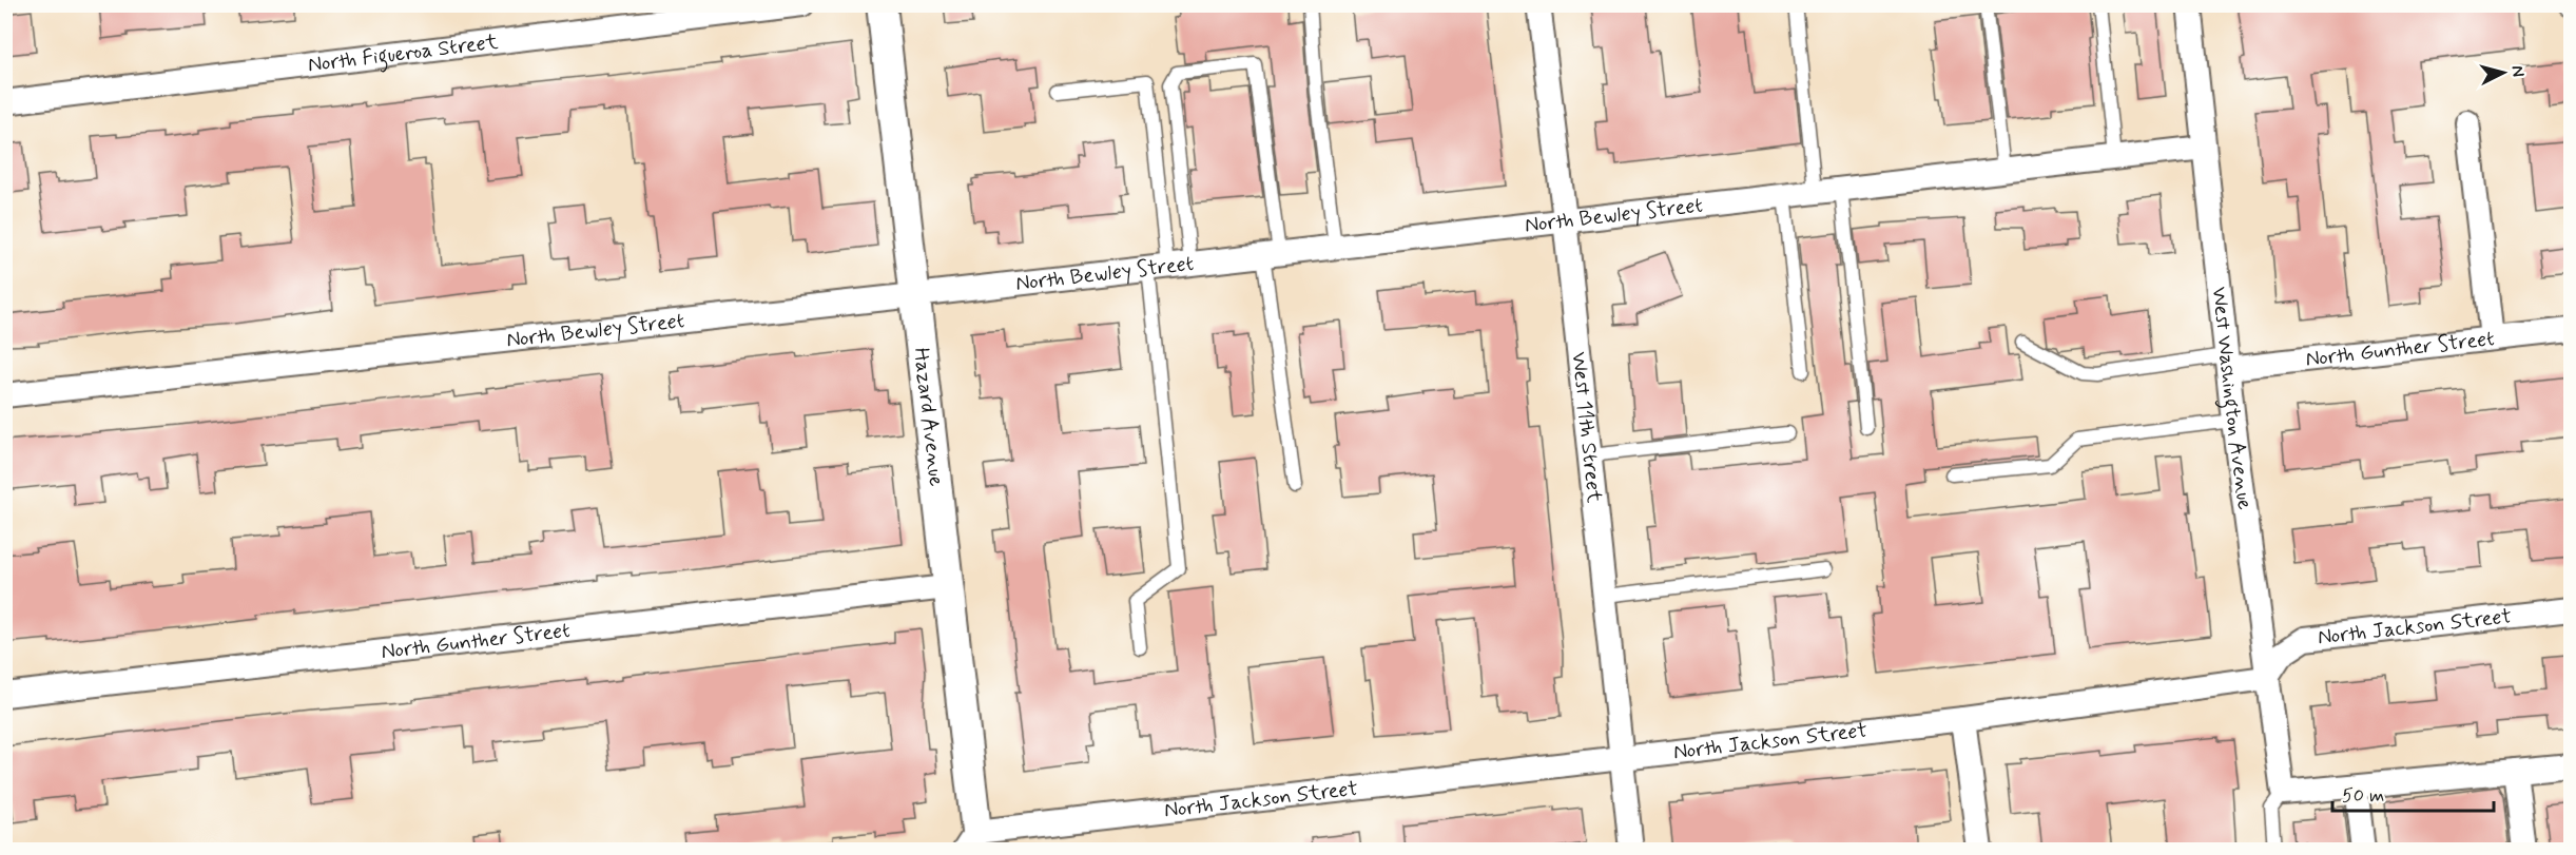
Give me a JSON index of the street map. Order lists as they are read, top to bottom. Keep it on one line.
{"streets":{"street":["North Figueroa Street","North Bewley Street","North Gunther Street","West Washington Avenue","Hazard Avenue","West 11th Street","North Jackson Street"]},"crossings":[["North Bewley Street","West Washington Avenue"],["North Bewley Street","Hazard Avenue"],["North Bewley Street","West 11th Street"],["North Gunther Street","West Washington Avenue"],["North Gunther Street","Hazard Avenue"],["West Washington Avenue","North Jackson Street"],["Hazard Avenue","North Jackson Street"],["West 11th Street","North Jackson Street"]],"scale_bar":"50 m","north":"right"}
